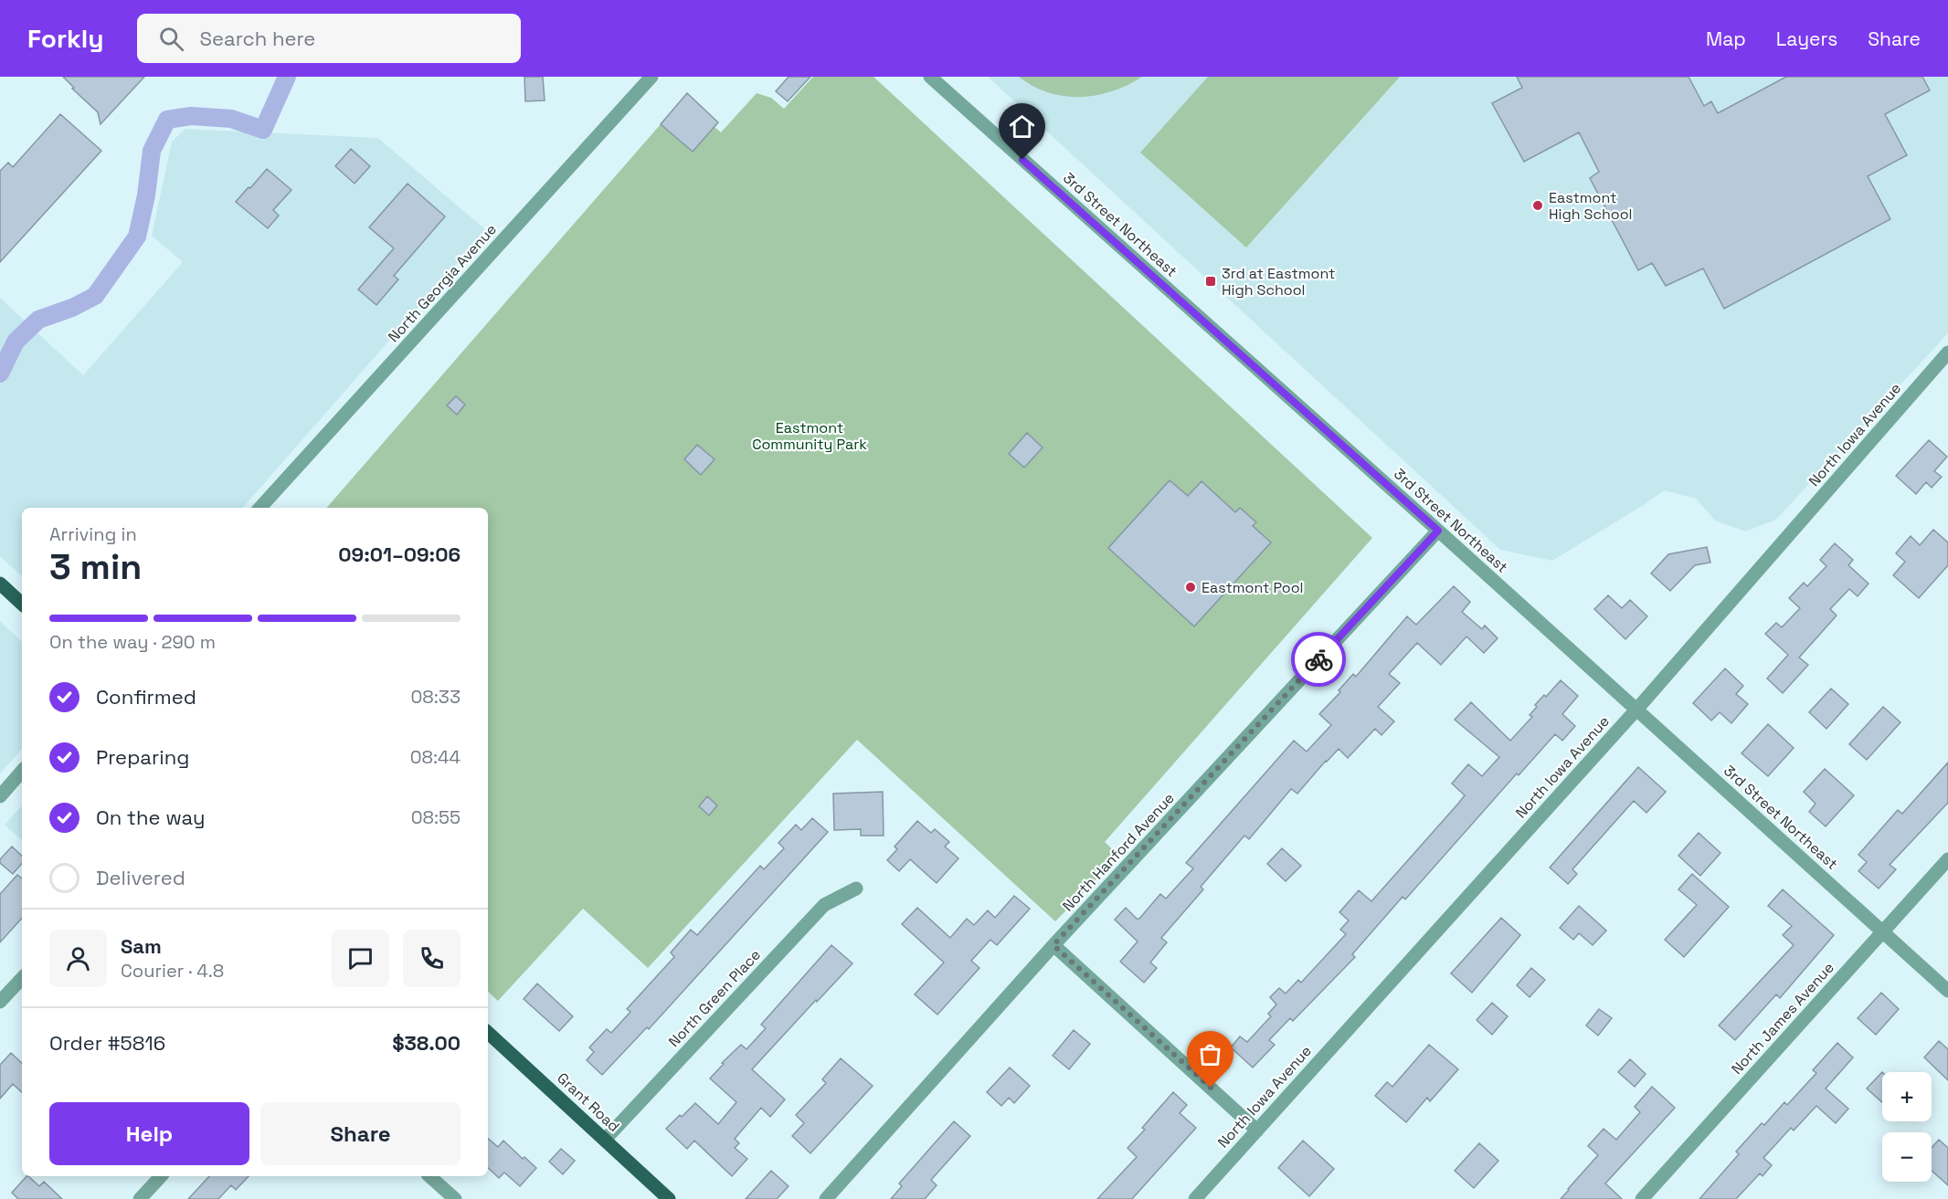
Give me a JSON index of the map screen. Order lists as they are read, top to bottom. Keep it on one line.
{"streets":{"main road":["Grant Road"],"street":["3rd Street Northeast","North Georgia Avenue","North Iowa Avenue","North Hanford Avenue","North Green Place","North James Avenue"]},"crossings":[["3rd Street Northeast","North Iowa Avenue"],["3rd Street Northeast","North Hanford Avenue"],["3rd Street Northeast","North James Avenue"],["North Green Place","Grant Road"]],"parks":["Eastmont Community Park"],"places":{"other":["Eastmont High School","Eastmont Pool"],"transit":["3rd at Eastmont High School"]},"page":{"header":"Forkly","search":"Search here","nav":["Map","Layers","Share"],"heading":["3 min","Arriving in","09:01–09:06"],"panel":["Sam","Courier · 4.8","Order #5816","$38.00"],"bar":"On the way · 290 m","list":[["Confirmed","08:33"],["Preparing","08:44"],["On the way","08:55"],"Delivered"],"map_buttons":["+","−"],"buttons":["Help","Share"]}}
